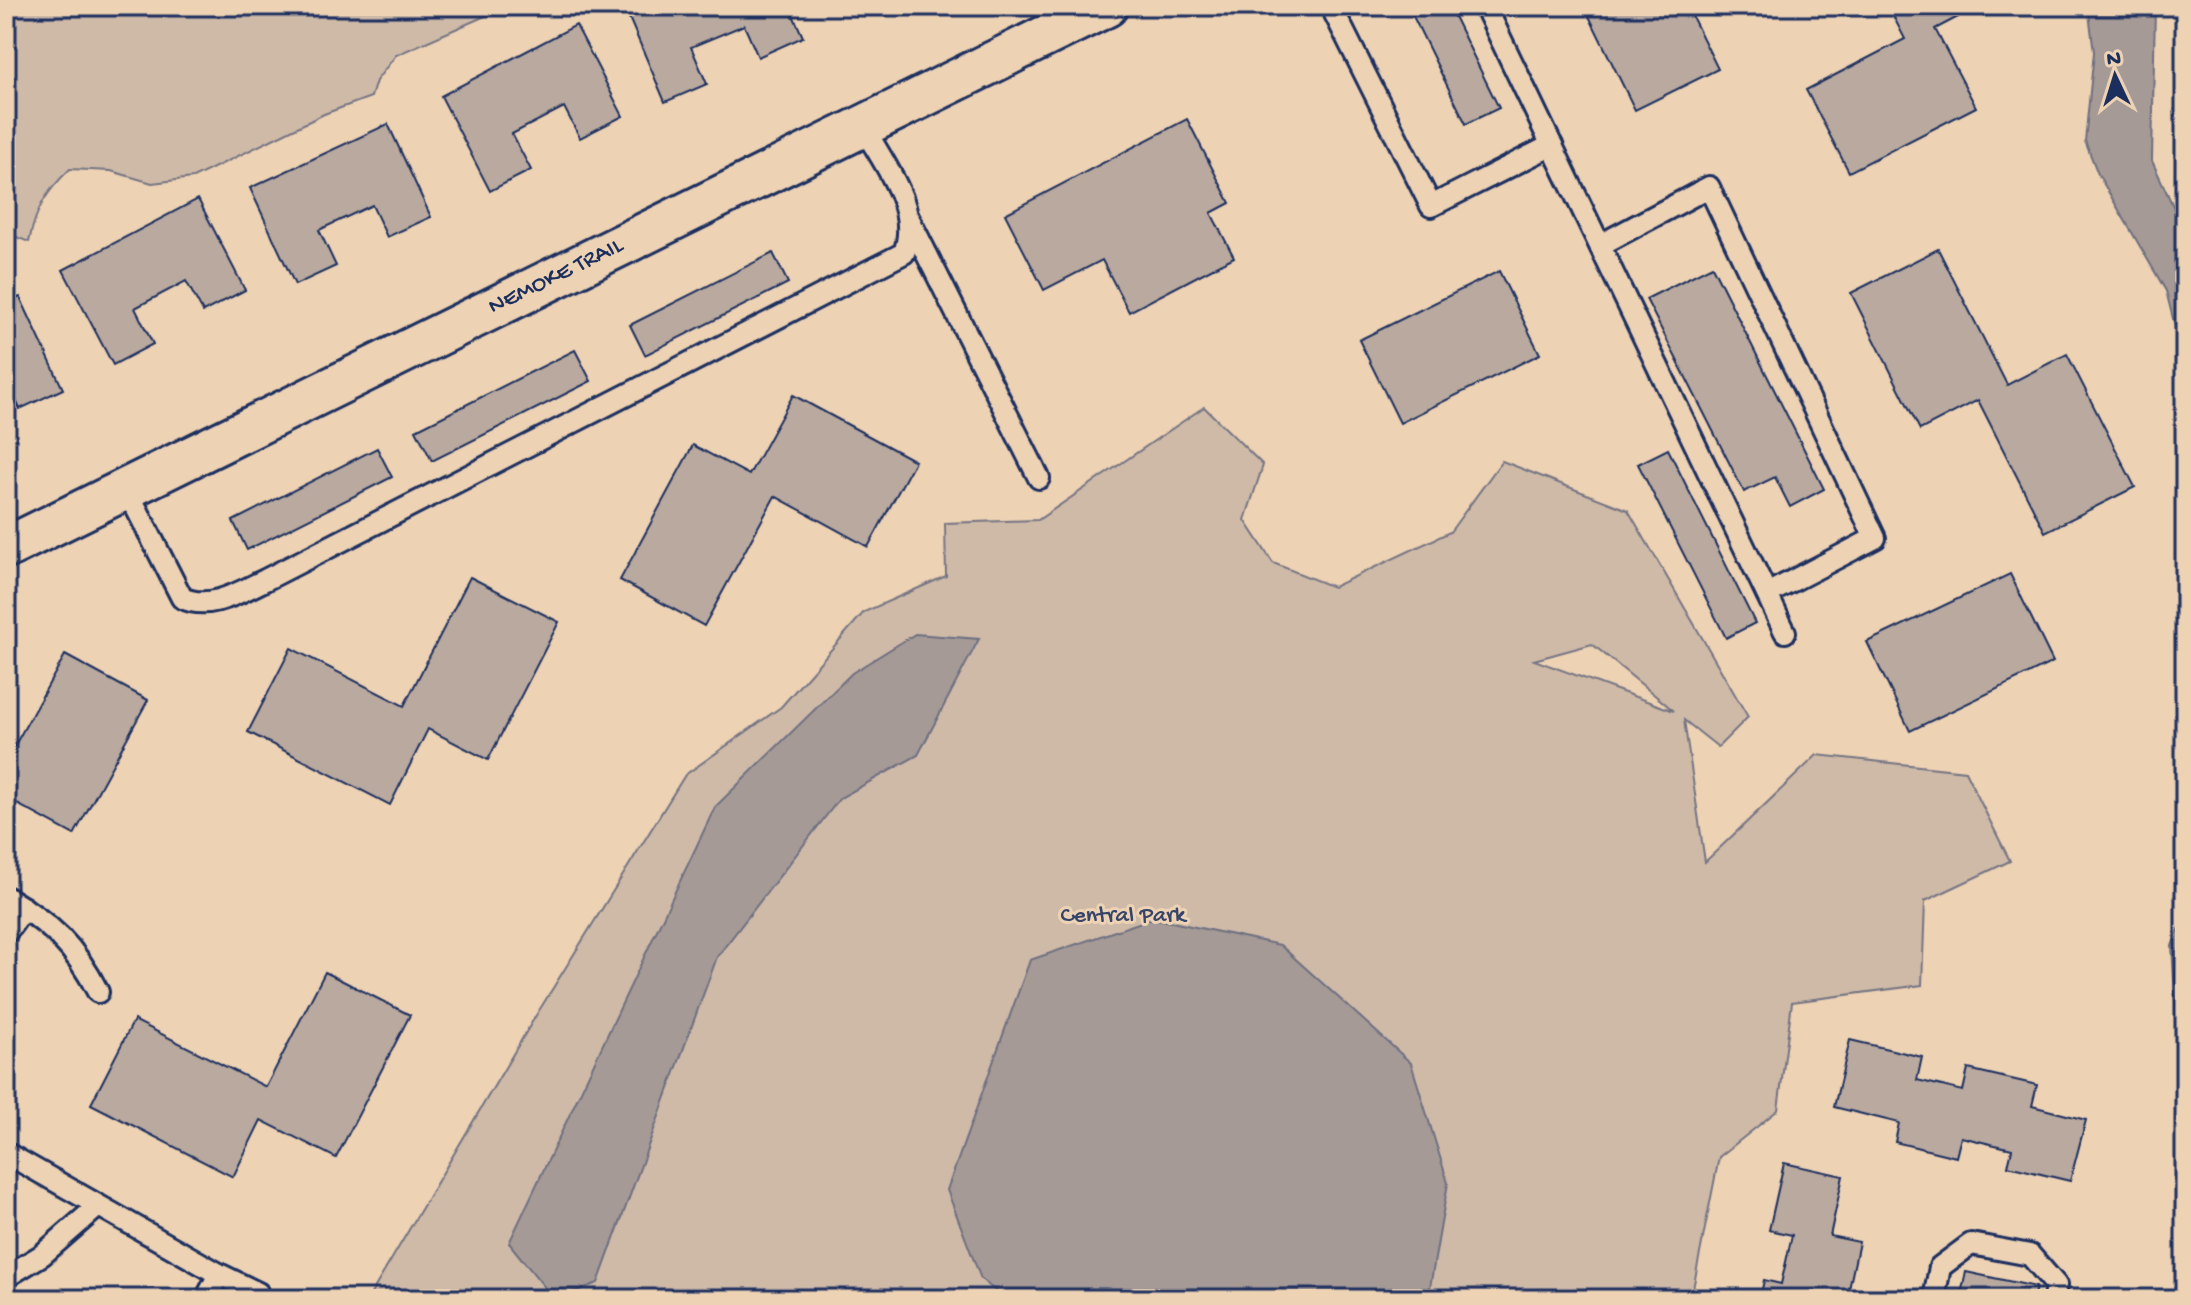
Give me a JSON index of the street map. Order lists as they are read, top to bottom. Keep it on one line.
{"streets":{"street":["NEMOKE TRAIL"]},"parks":["Central Park"],"north":"top"}
